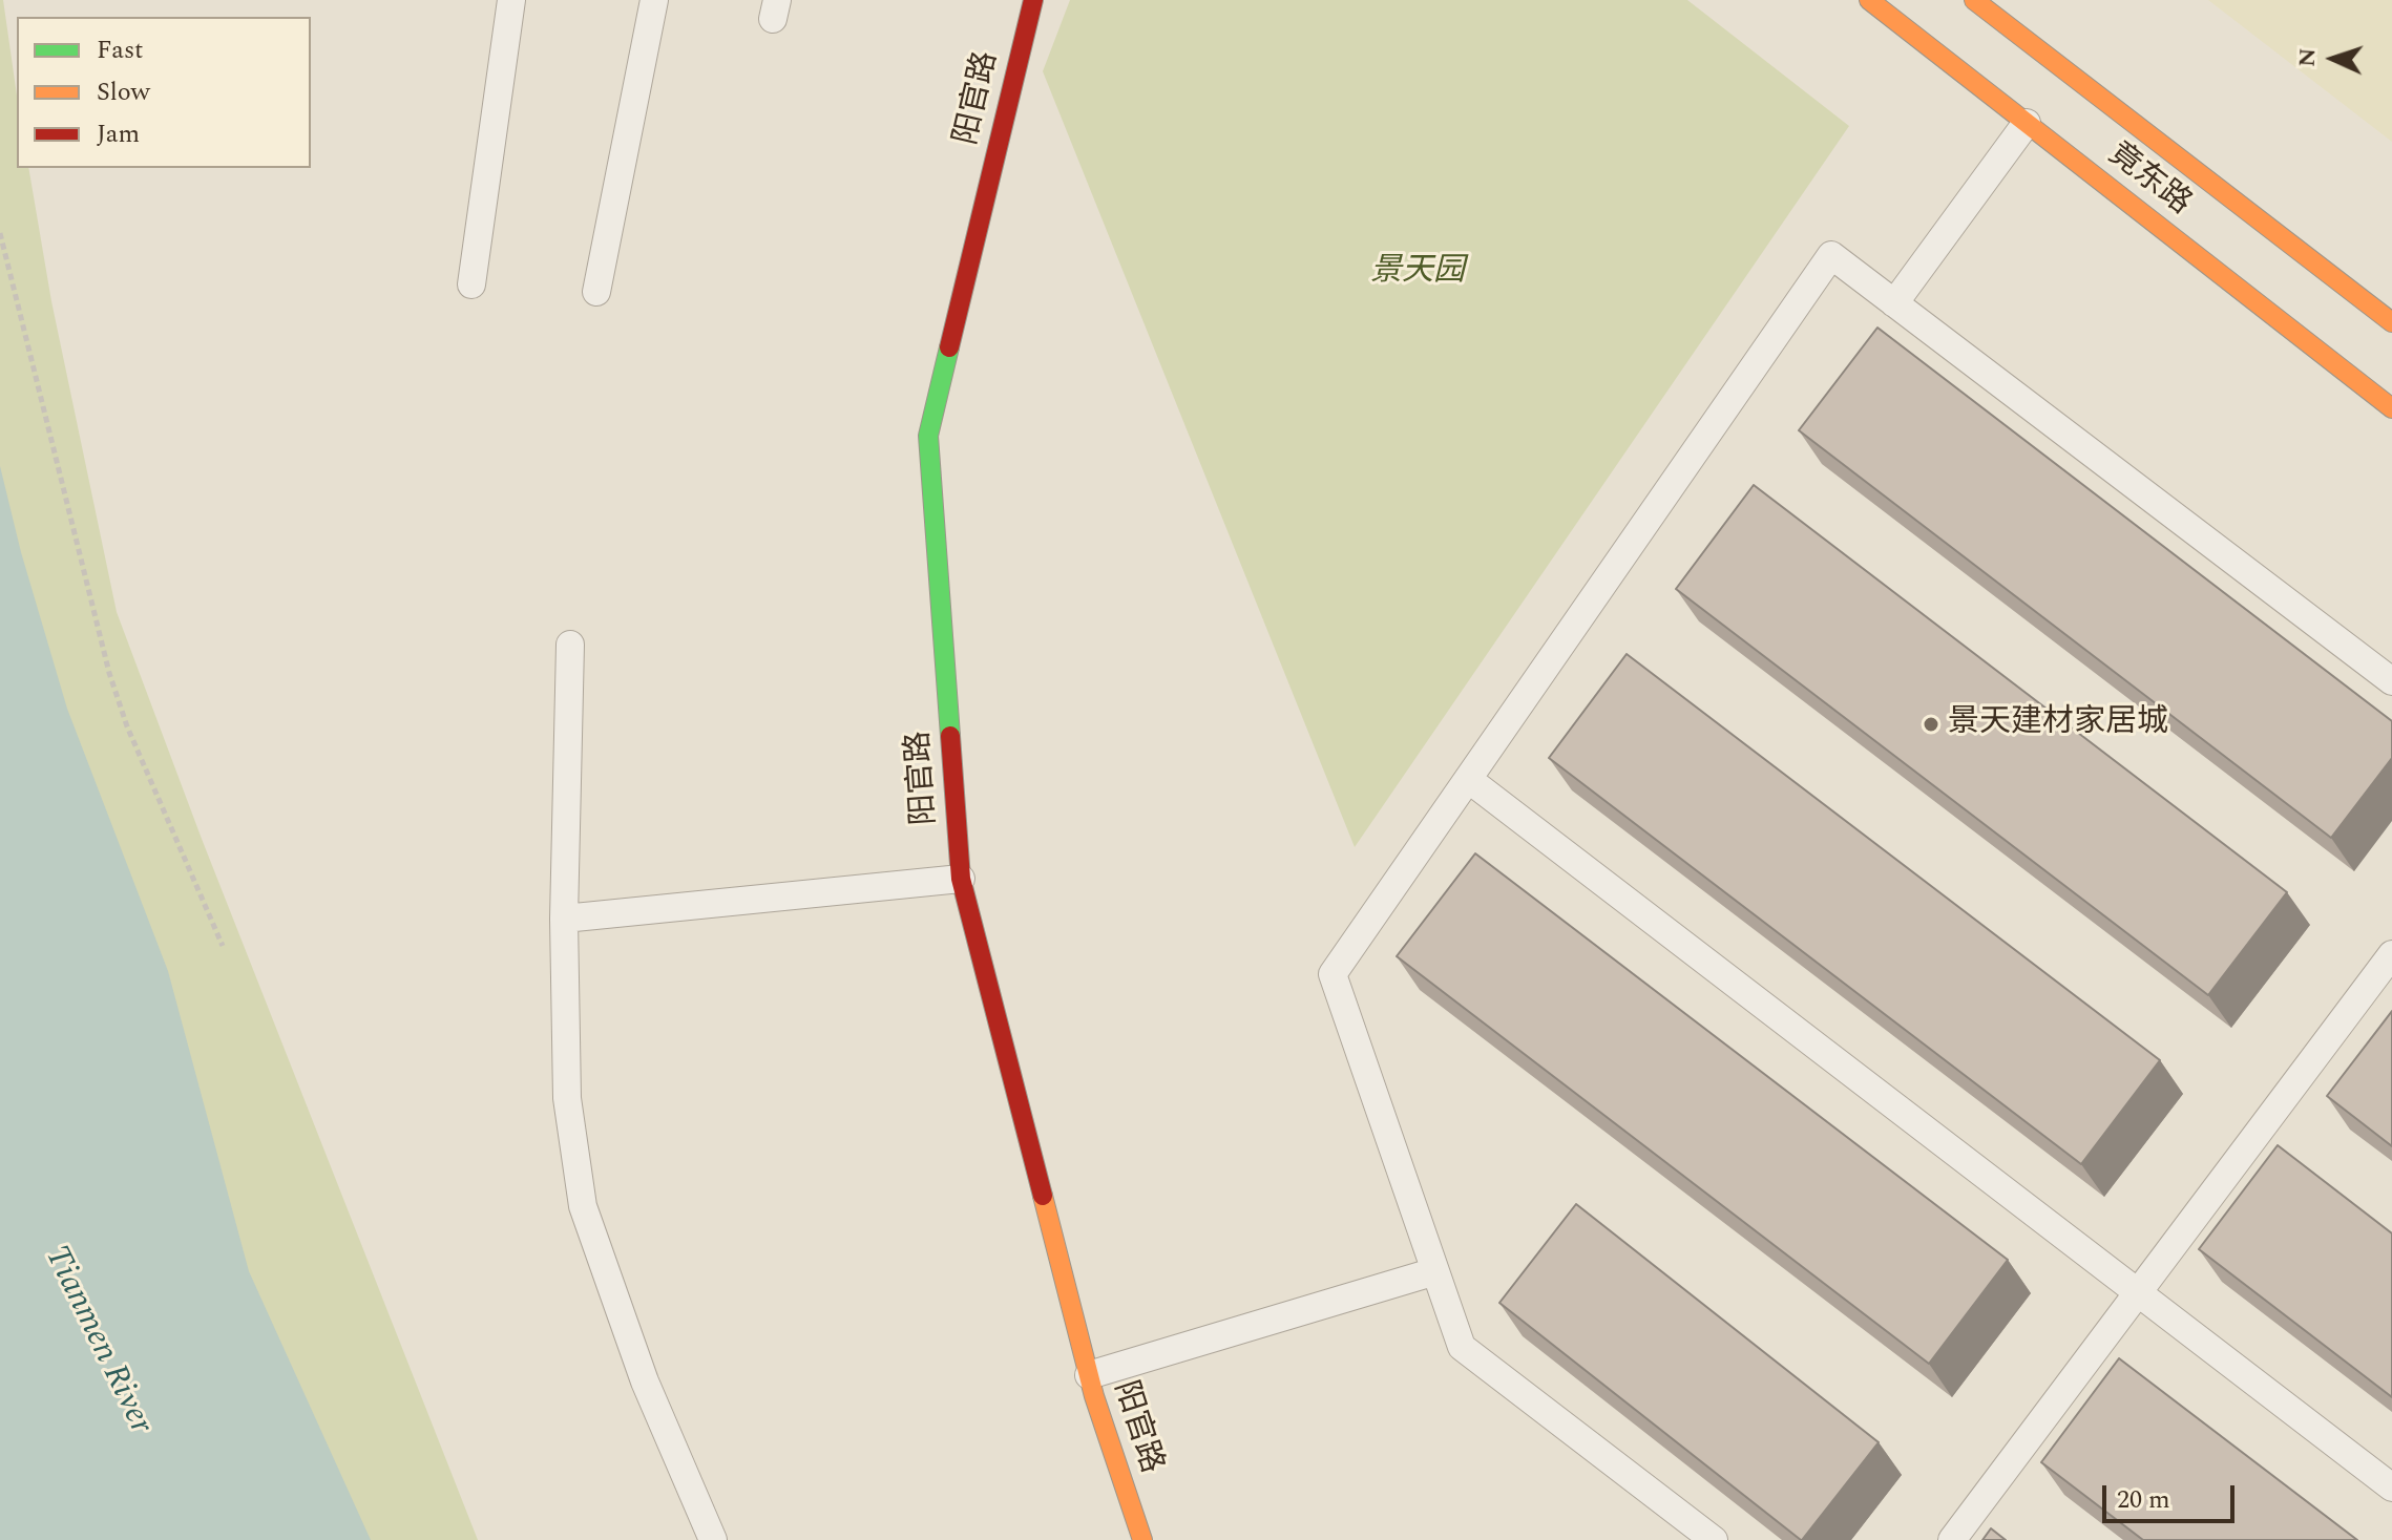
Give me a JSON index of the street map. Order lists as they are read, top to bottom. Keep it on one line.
{"streets":{"street":["阳官路","竟东路"]},"water":["Tianmen River"],"parks":["景天园"],"places":["景天建材家居城"],"legend":["Fast","Slow","Jam"],"scale_bar":"20 m","north":"left"}
